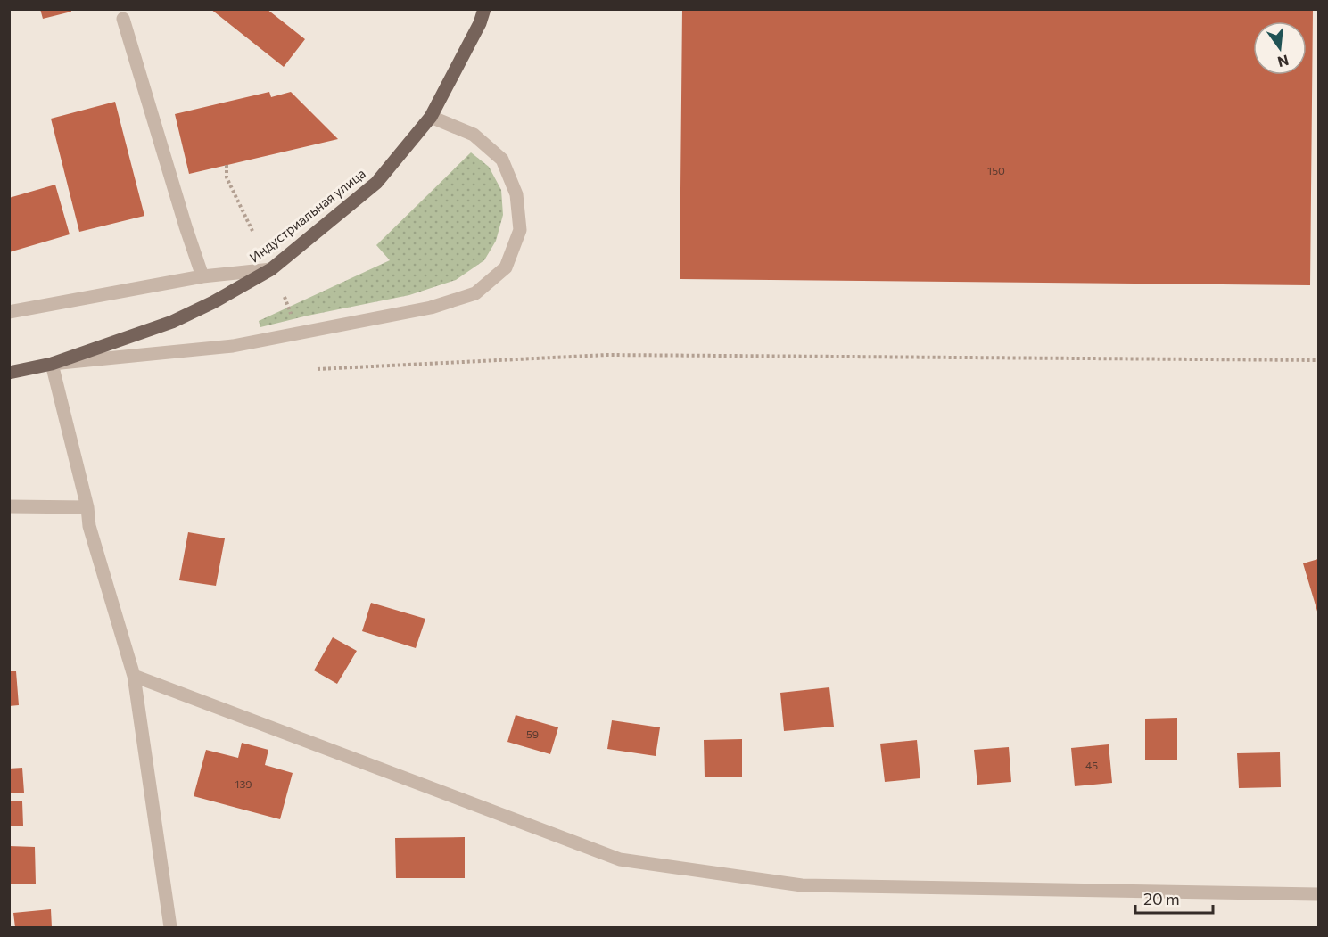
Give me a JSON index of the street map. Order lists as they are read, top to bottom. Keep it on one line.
{"streets":{"main road":["Индустриальная улица"]},"house_numbers":["150","59","45","139"],"scale_bar":"20 m","north":"bottom"}
